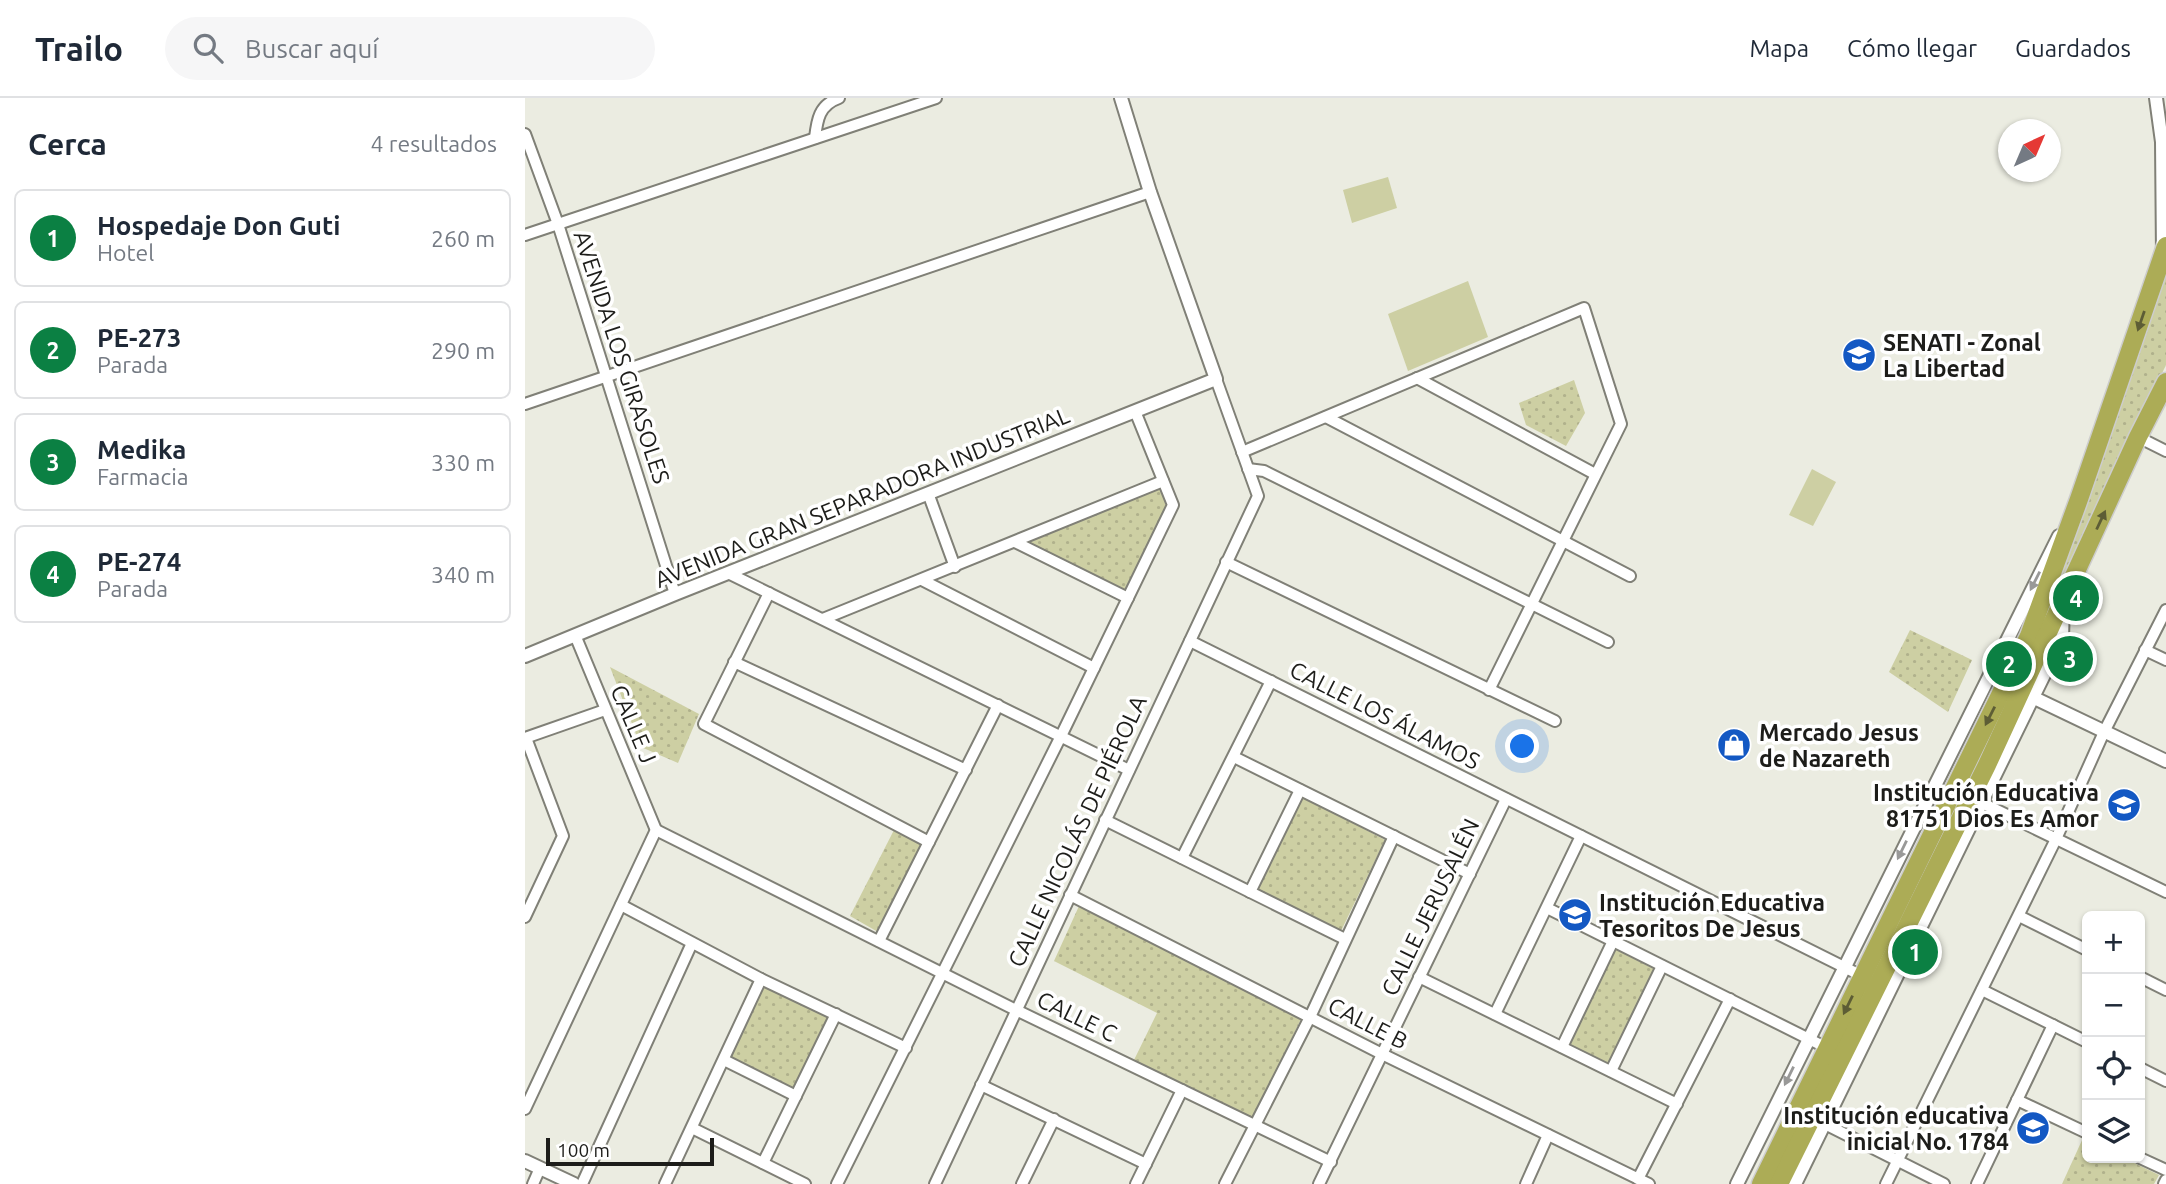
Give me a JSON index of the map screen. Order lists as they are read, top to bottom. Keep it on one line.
{"streets":{"street":["AVENIDA LOS GIRASOLES","AVENIDA GRAN SEPARADORA INDUSTRIAL","CALLE LOS ÁLAMOS","CALLE J","CALLE NICOLÁS DE PIÉROLA","CALLE JERUSALÉN","CALLE C","CALLE B"]},"crossings":[["AVENIDA LOS GIRASOLES","AVENIDA GRAN SEPARADORA INDUSTRIAL"],["AVENIDA GRAN SEPARADORA INDUSTRIAL","CALLE J"],["CALLE LOS ÁLAMOS","CALLE NICOLÁS DE PIÉROLA"],["CALLE LOS ÁLAMOS","CALLE JERUSALÉN"],["CALLE J","CALLE C"],["CALLE NICOLÁS DE PIÉROLA","CALLE C"],["CALLE NICOLÁS DE PIÉROLA","CALLE B"],["CALLE JERUSALÉN","CALLE C"],["CALLE JERUSALÉN","CALLE B"]],"places":{"school or university":["SENATI - Zonal La Libertad","Institución Educativa 81751 Dios Es Amor","Institución Educativa Tesoritos De Jesus","Institución educativa inicial No. 1784"],"shop":["Mercado Jesus de Nazareth"]},"scale_bar":"100 m","north":"top right","page":{"header":"Trailo","search":"Buscar aquí","nav":["Mapa","Cómo llegar","Guardados"],"heading":["Cerca","4 resultados"],"list":[{"mark":"1","name":"Hospedaje Don Guti","note":"Hotel","value":"260 m"},{"mark":"2","name":"PE-273","note":"Parada","value":"290 m"},{"mark":"3","name":"Medika","note":"Farmacia","value":"330 m"},{"mark":"4","name":"PE-274","note":"Parada","value":"340 m"}],"pins":["4","3","2","1"],"map_buttons":["+","−"],"scale":"100 m"}}
